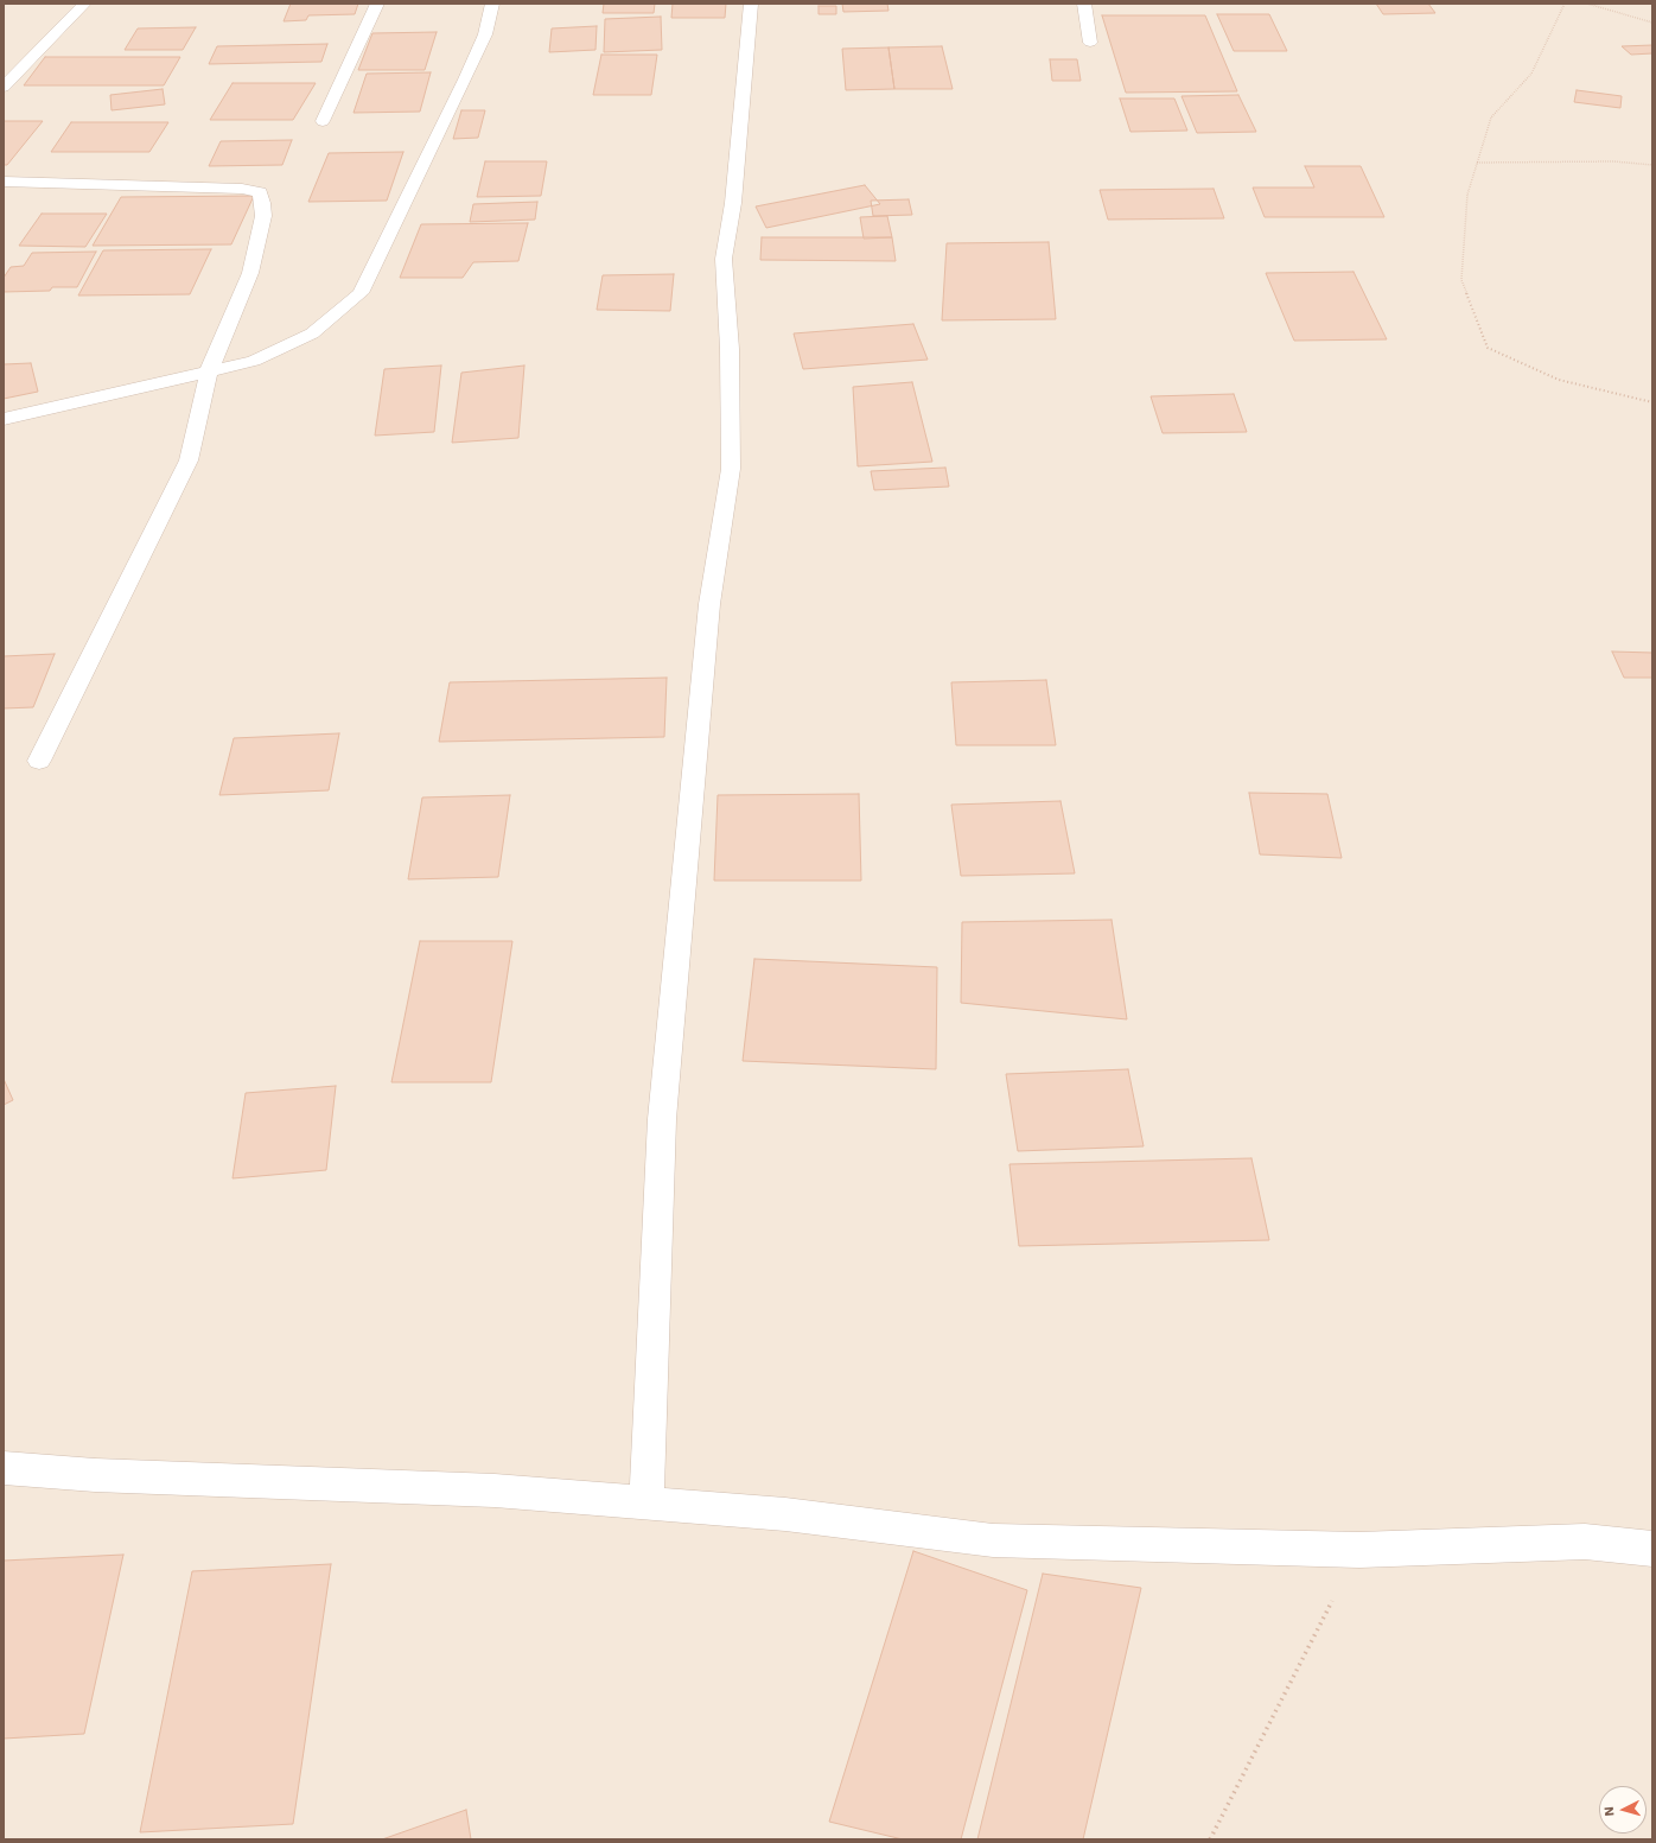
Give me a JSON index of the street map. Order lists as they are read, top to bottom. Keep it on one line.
{"north":"left"}
